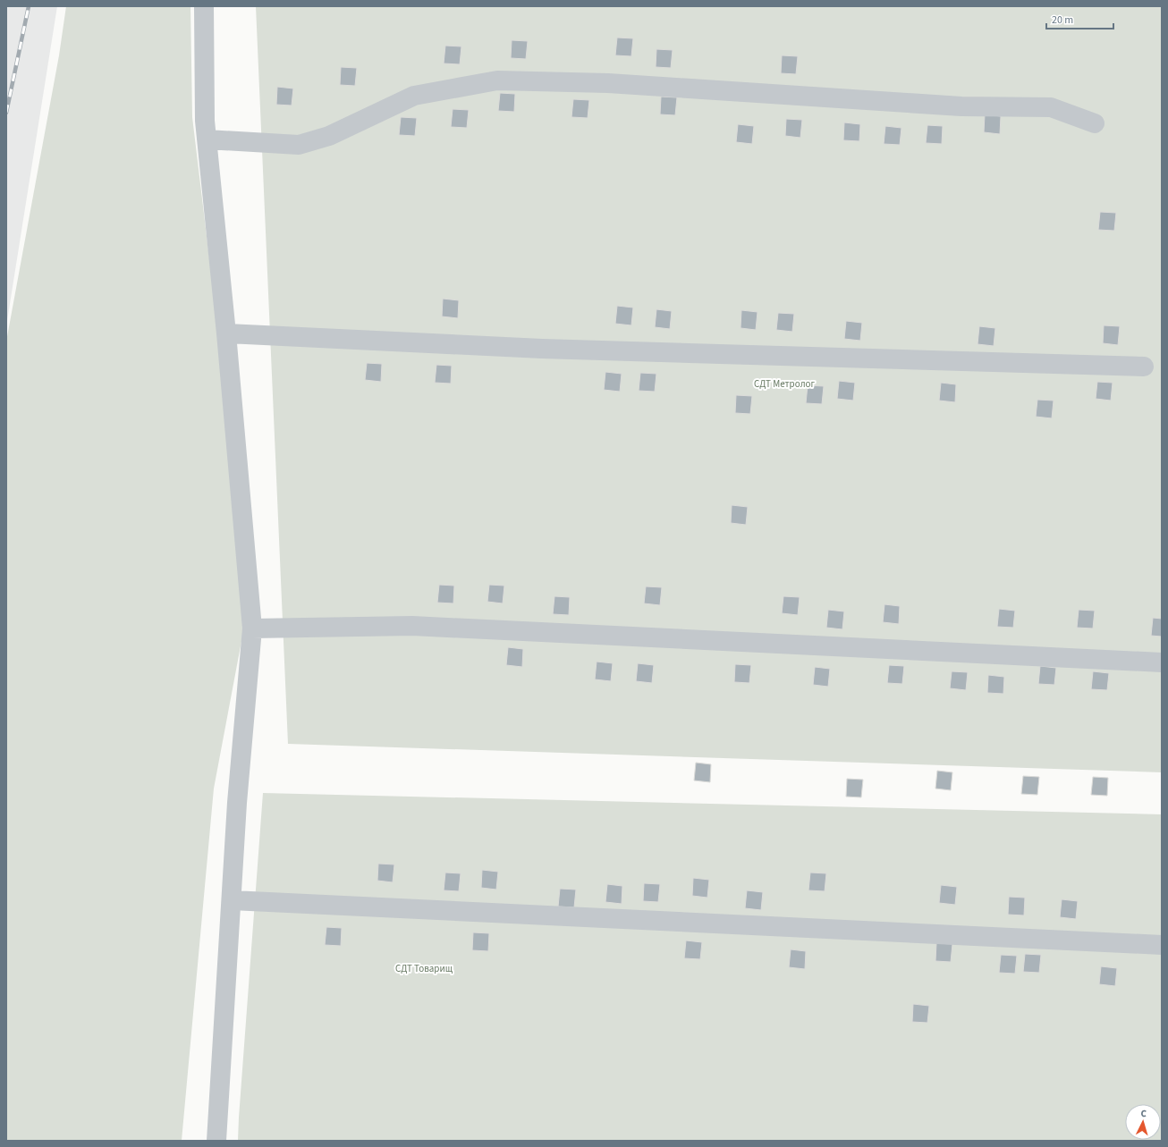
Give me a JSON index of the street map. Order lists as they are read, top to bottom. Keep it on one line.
{"parks":["СДТ Метролог","СДТ Товарищ"],"scale_bar":"20 m","north":"top"}
